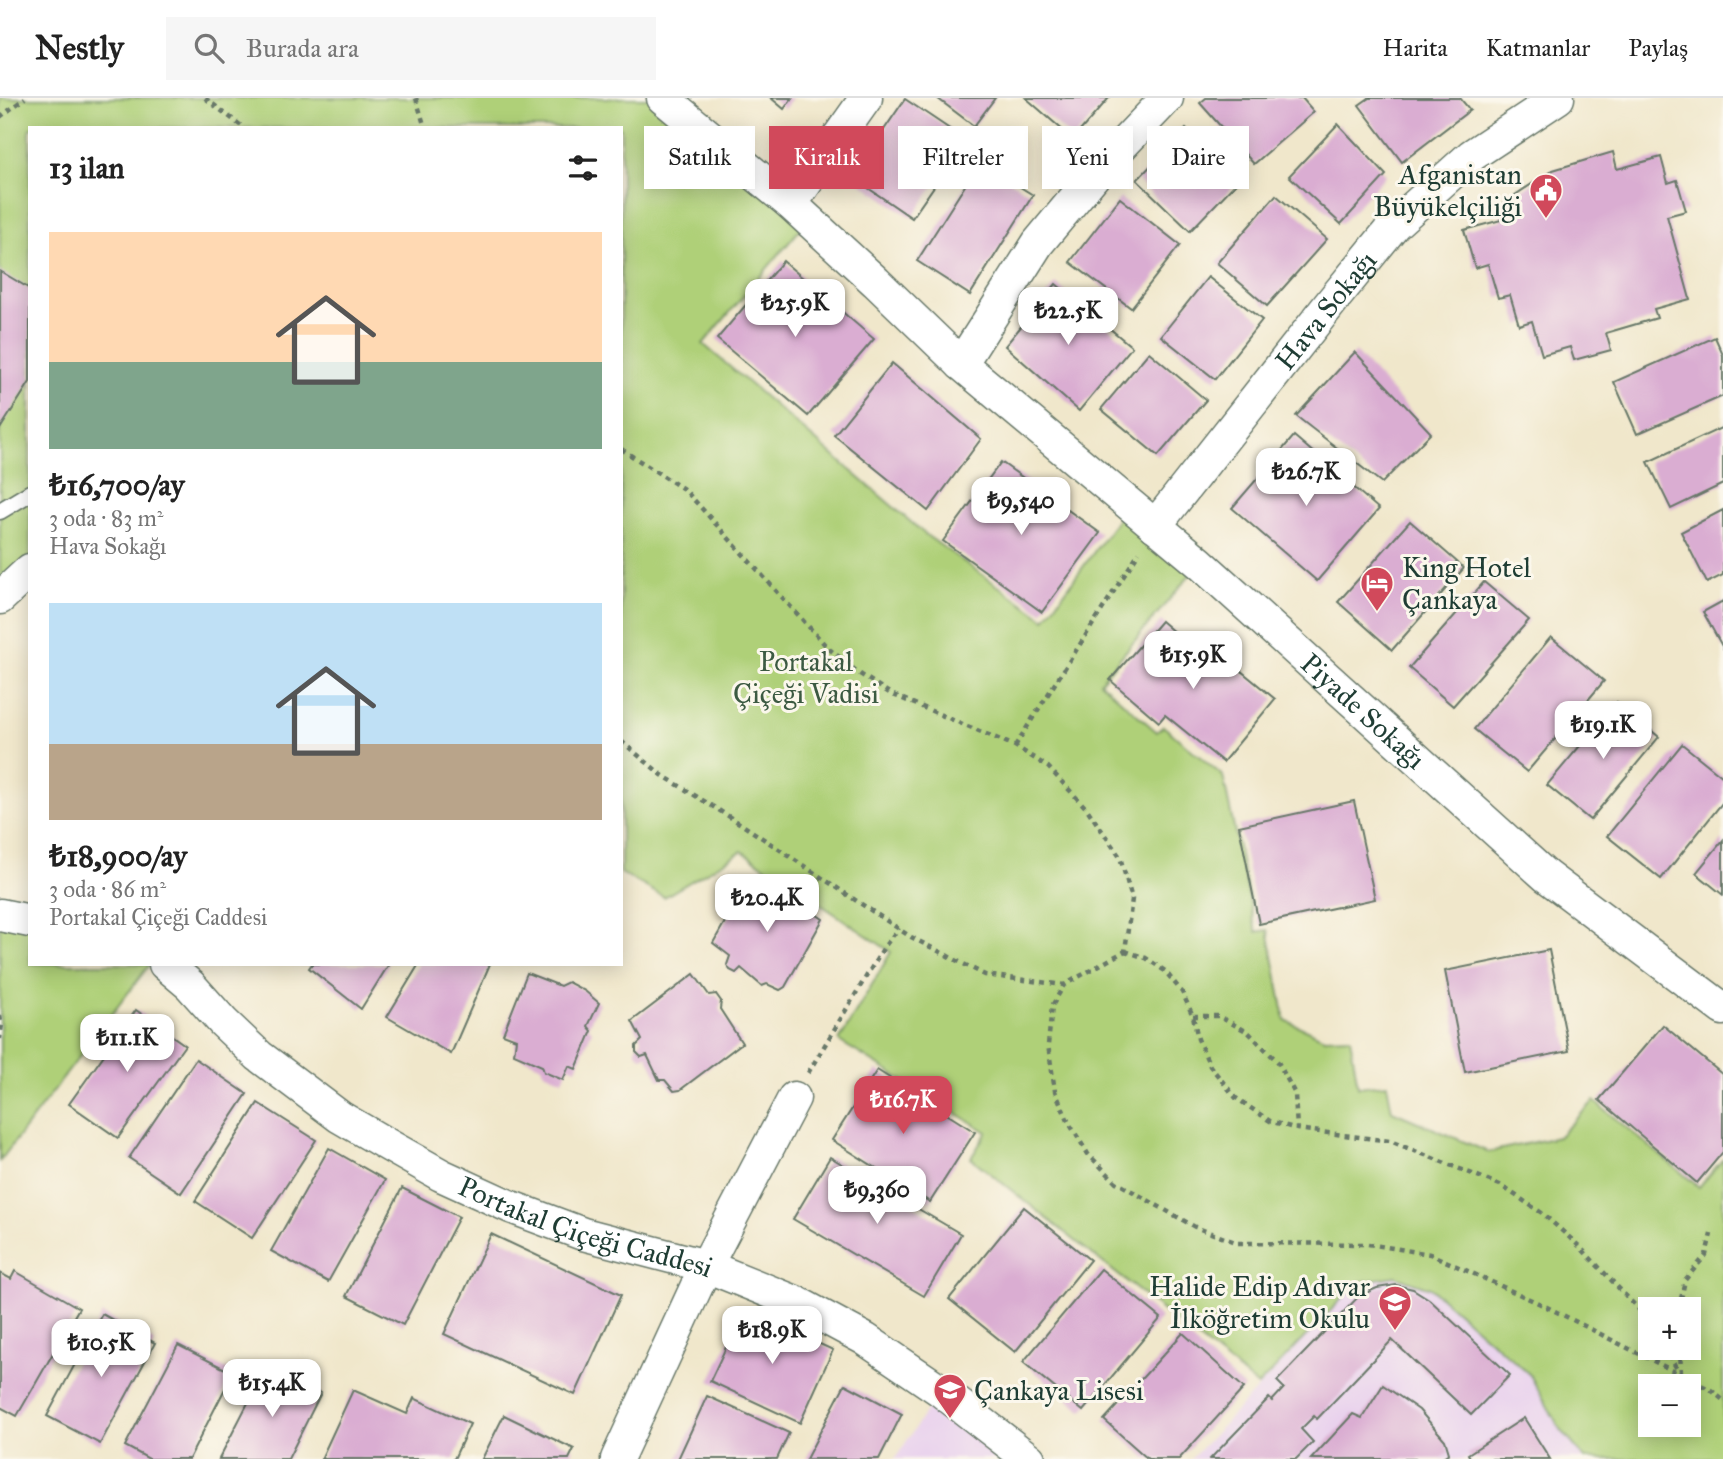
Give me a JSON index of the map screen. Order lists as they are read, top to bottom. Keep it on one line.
{"streets":{"street":["Hava Sokağı","Piyade Sokağı","Portakal Çiçeği Caddesi"]},"crossings":[["Hava Sokağı","Piyade Sokağı"]],"parks":["Portakal Çiçeği Vadisi"],"places":{"public building":["Afganistan Büyükelçiliği"],"hotel":["King Hotel Çankaya"],"school or university":["Halide Edip Adıvar İlköğretim Okulu","Çankaya Lisesi"]},"page":{"header":"Nestly","search":"Burada ara","nav":["Harita","Katmanlar","Paylaş"],"chip":["Satılık","Kiralık","Filtreler","Yeni","Daire"],"heading":"13 ilan","list":[{"name":"₺16,700/ay","note":"3 oda · 83 m² · Hava Sokağı"},{"name":"₺18,900/ay","note":"3 oda · 86 m² · Portakal Çiçeği Caddesi"}],"price":["₺25.9K","₺22.5K","₺26.7K","₺9,540","₺15.9K","₺19.1K","₺20.4K","₺11.1K","₺16.7K","₺9,360","₺18.9K","₺10.5K","₺15.4K"],"map_buttons":["+","−"]}}
